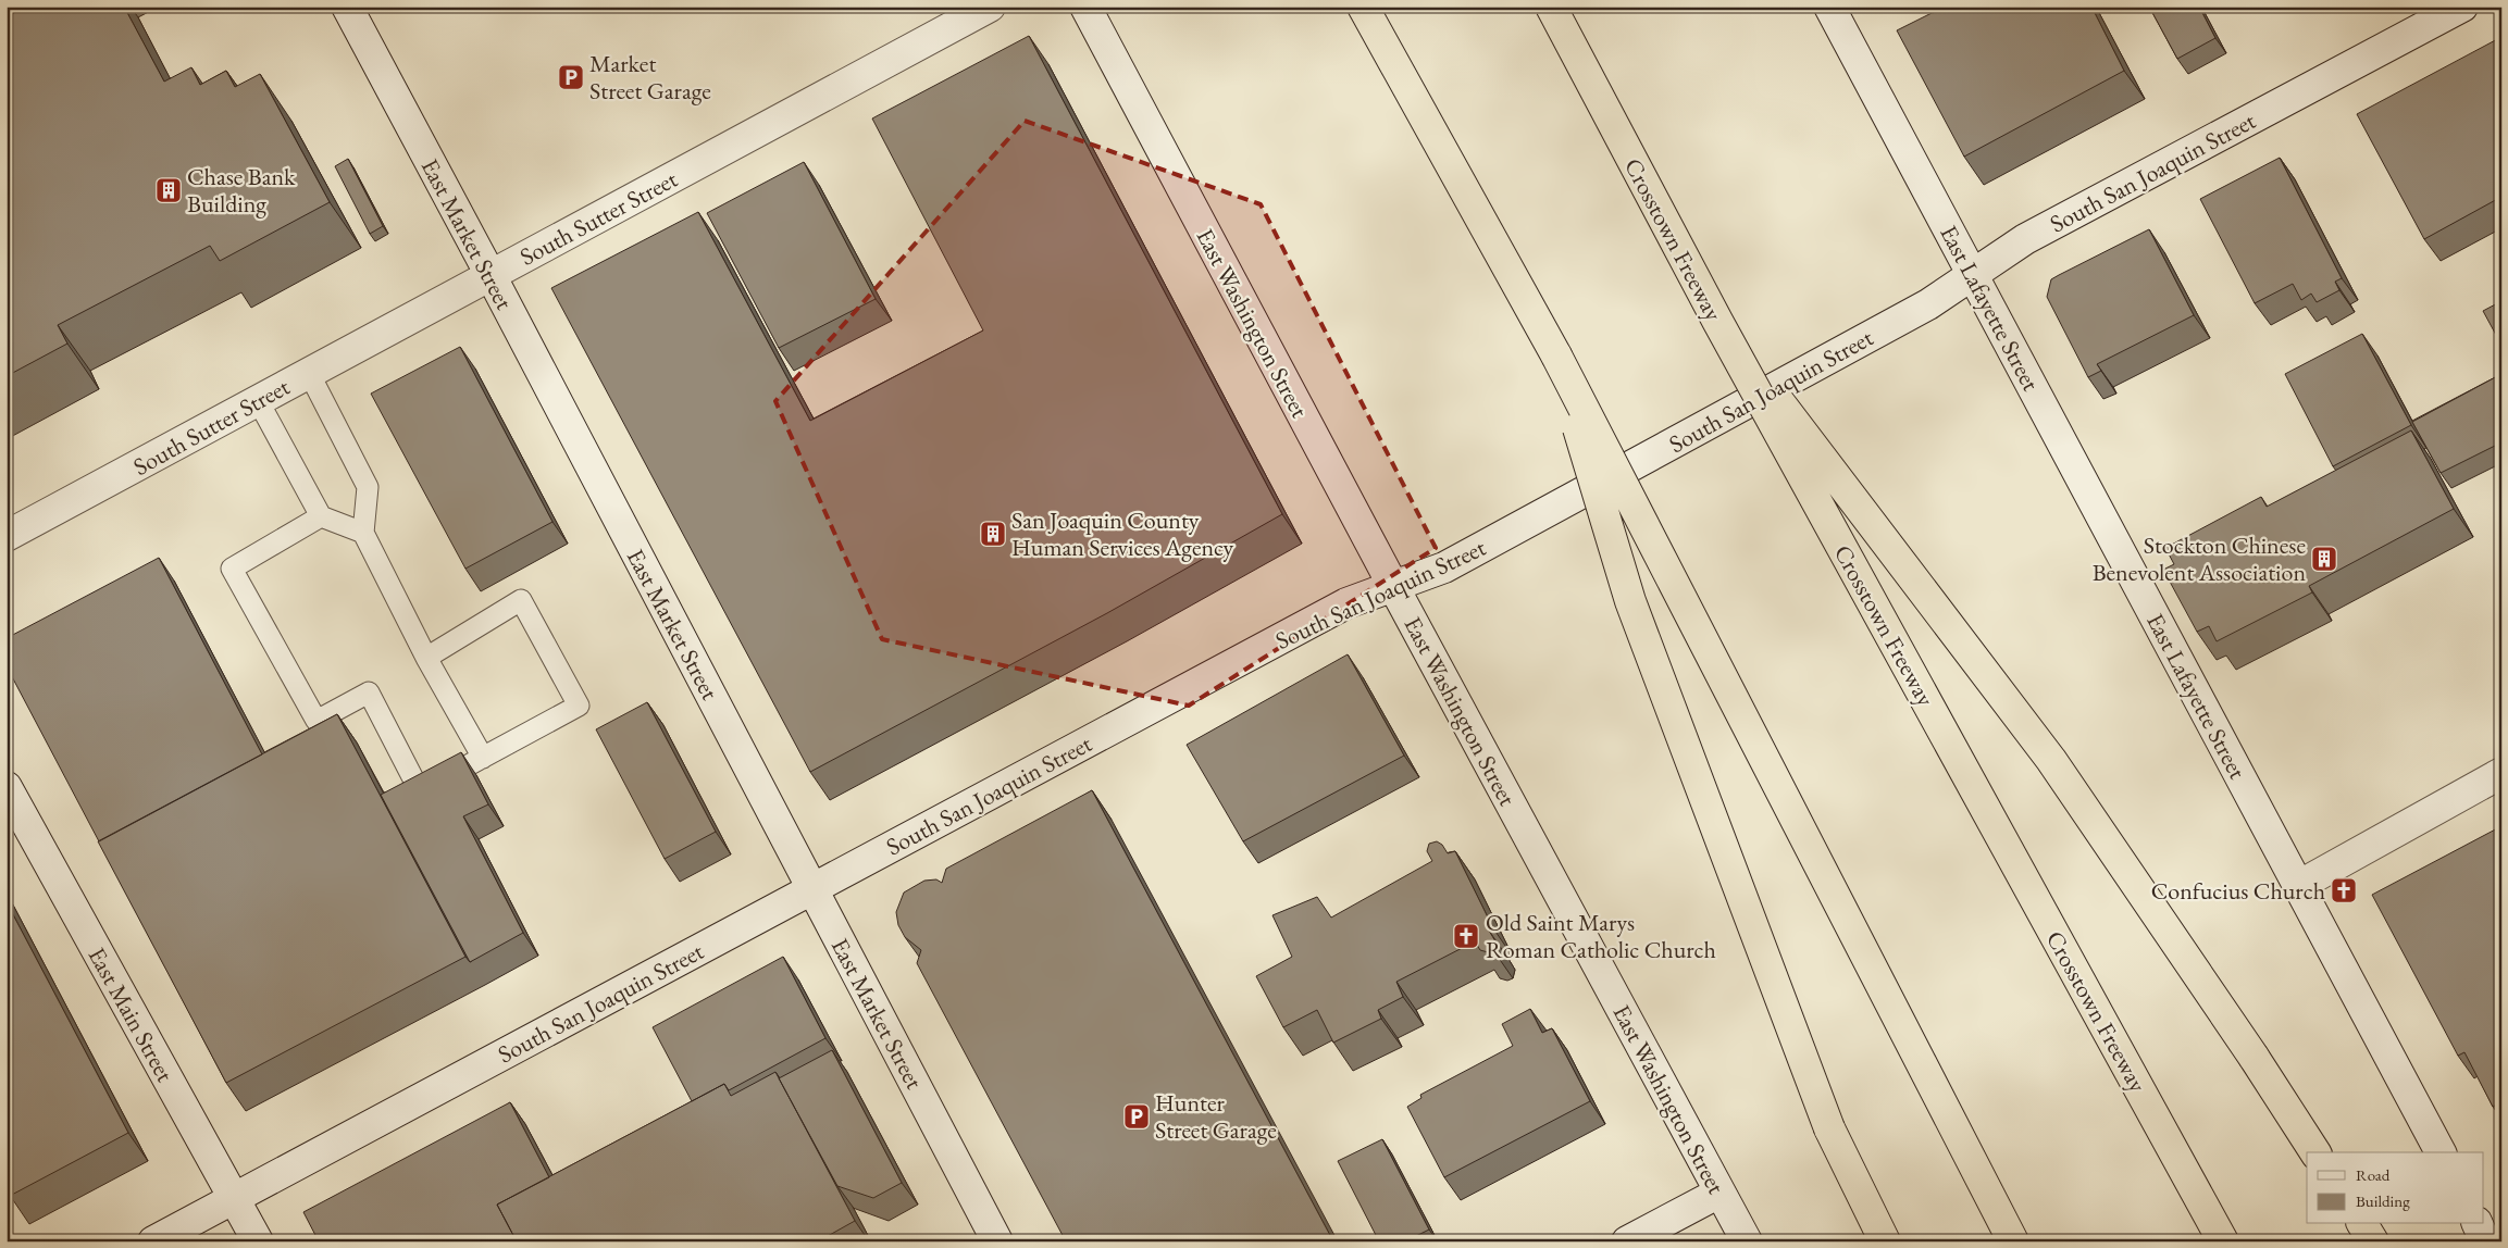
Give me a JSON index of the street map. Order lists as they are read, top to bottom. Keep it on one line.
{"streets":{"highway":["Crosstown Freeway"],"street":["South San Joaquin Street","South Sutter Street","East Market Street","East Lafayette Street","East Washington Street","East Main Street"]},"crossings":[["South San Joaquin Street","East Market Street"],["South San Joaquin Street","East Lafayette Street"],["South San Joaquin Street","East Washington Street"],["South San Joaquin Street","East Main Street"],["South Sutter Street","East Market Street"]],"places":{"parking":["Market Street Garage","Hunter Street Garage"],"building":["Chase Bank Building","San Joaquin County Human Services Agency","Stockton Chinese Benevolent Association"],"church":["Confucius Church","Old Saint Marys Roman Catholic Church"]},"legend":["Road","Building"]}
